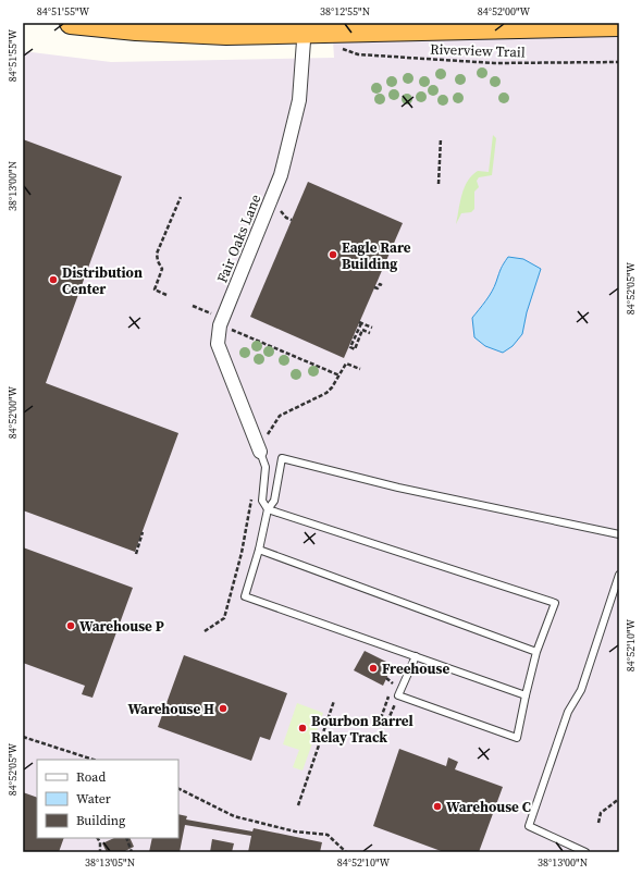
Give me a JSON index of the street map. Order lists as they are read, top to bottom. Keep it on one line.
{"streets":{"street":["Fair Oaks Lane"],"path":["Riverview Trail"]},"places":["Eagle Rare Building","Distribution Center","Warehouse P","Freehouse","Warehouse H","Bourbon Barrel Relay Track","Warehouse C"],"legend":["Road","Water","Building"],"coordinates":["84°51'55\"W","38°12'55\"N","84°52'00\"W","38°13'00\"N","84°52'05\"W","84°52'10\"W","38°13'05\"N"]}
